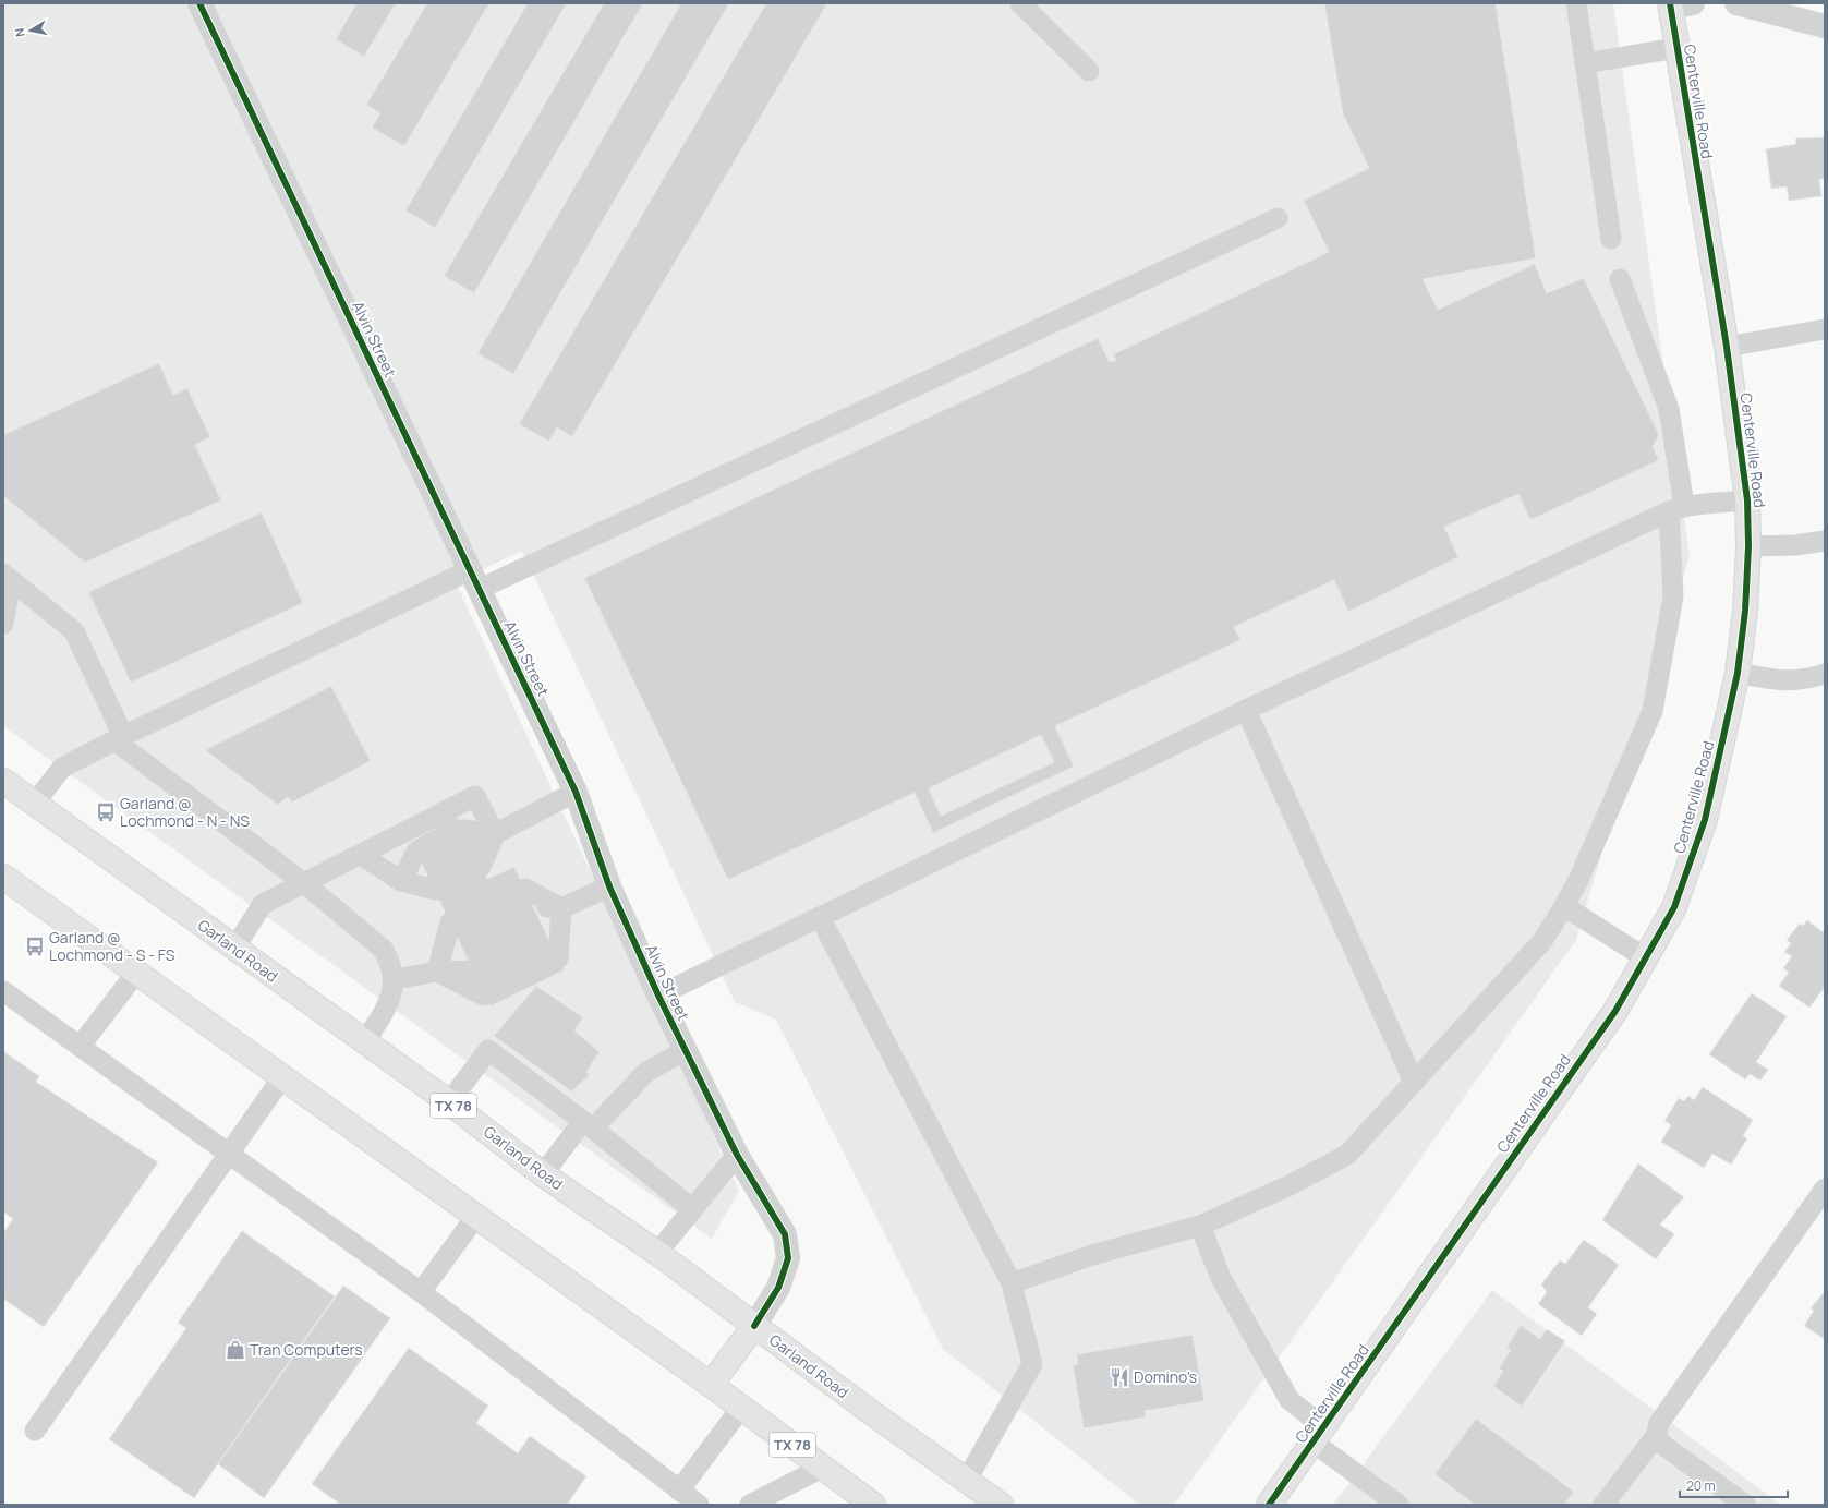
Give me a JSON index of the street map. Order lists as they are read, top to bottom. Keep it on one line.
{"streets":{"main road":["Centerville Road","Garland Road","TX 78"],"street":["Alvin Street"]},"crossings":[["Alvin Street","Garland Road"]],"places":{"bus stop":["Garland @ Lochmond - N - NS","Garland @ Lochmond - S - FS"],"shop":["Tran Computers"],"restaurant":["Domino's"]},"scale_bar":"20 m","north":"left"}
